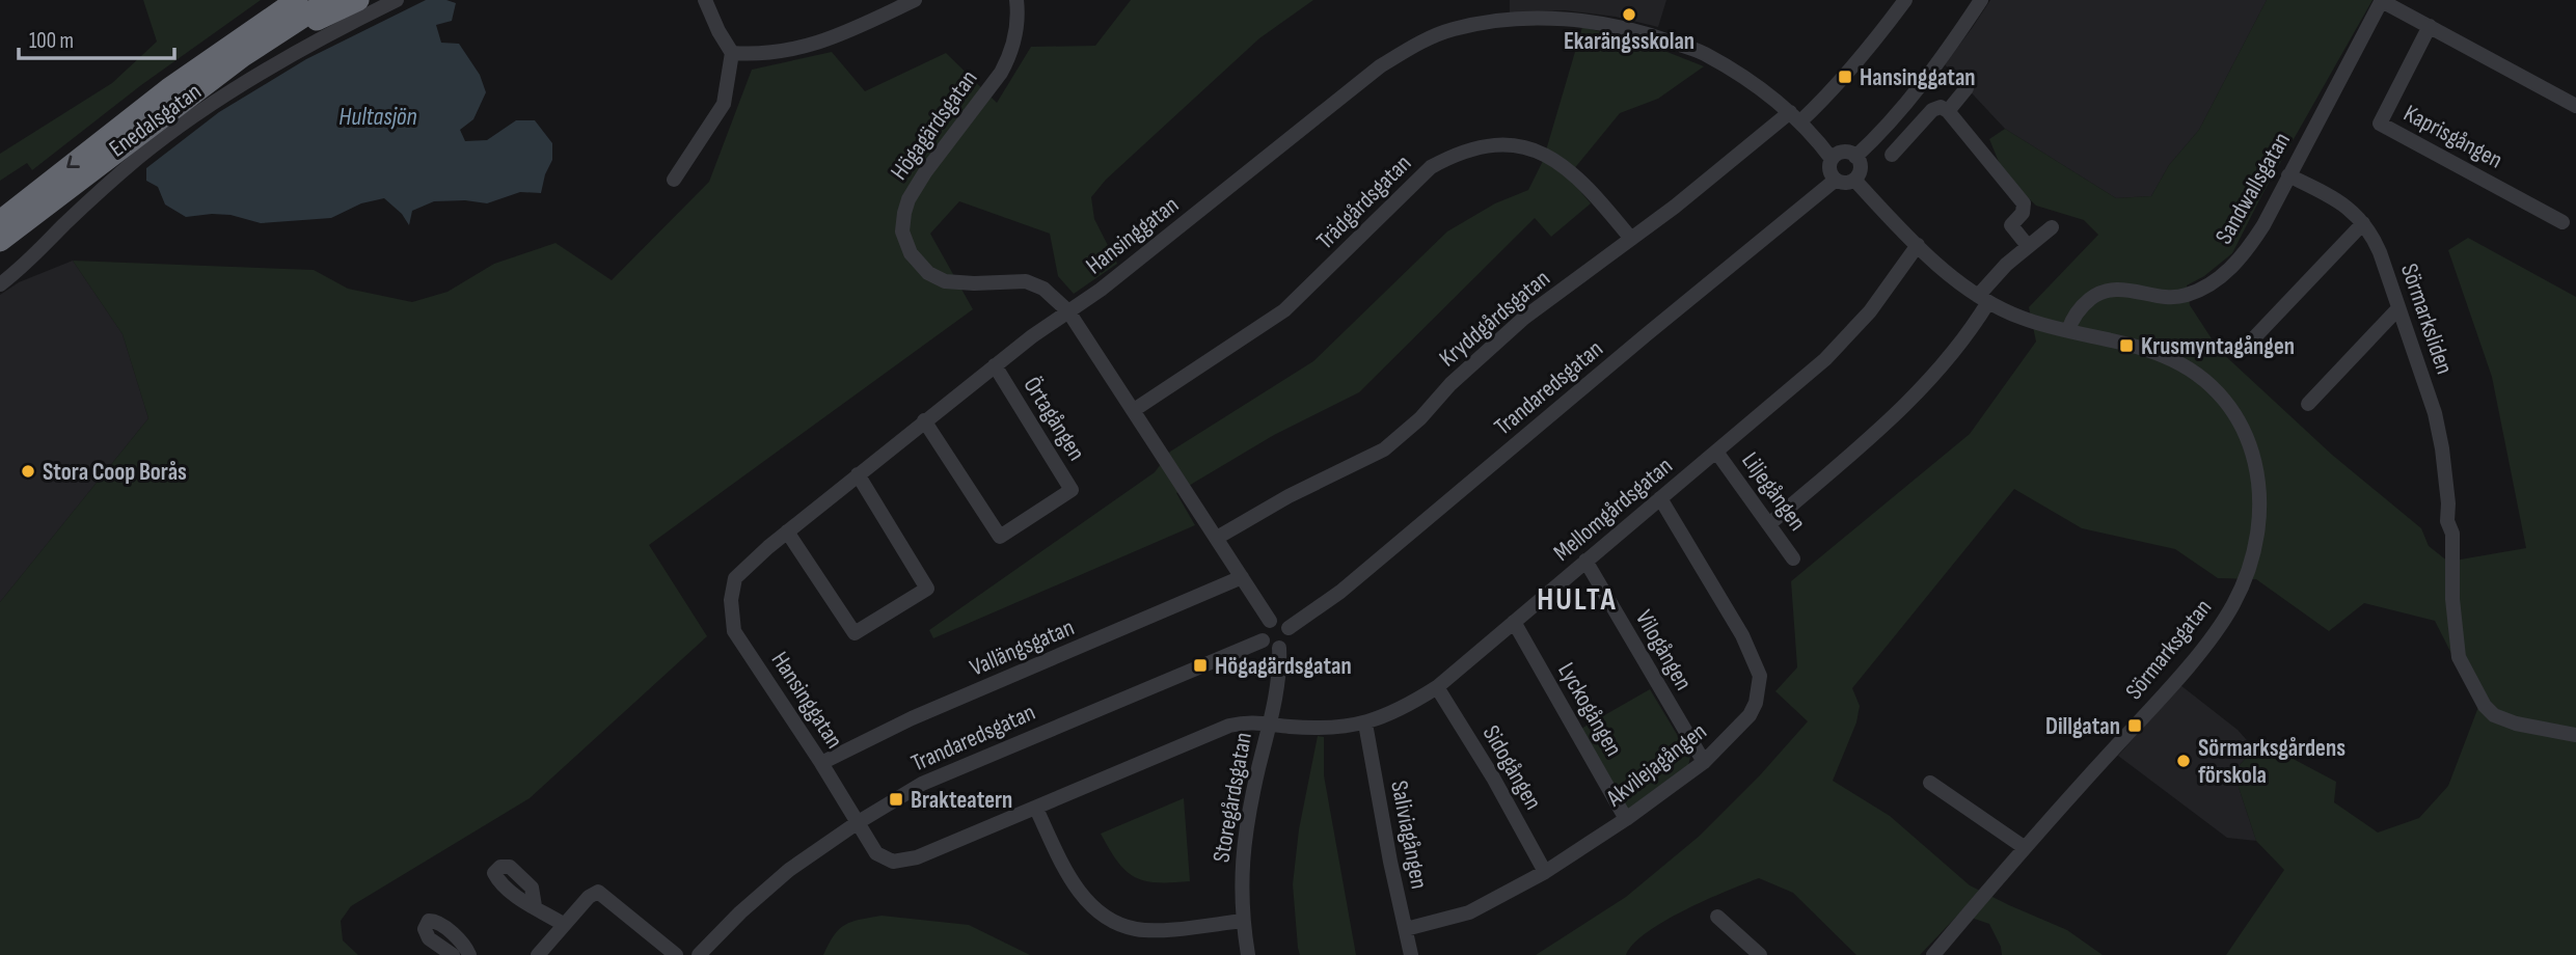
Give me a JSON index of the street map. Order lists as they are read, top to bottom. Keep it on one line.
{"streets":{"street":["Enedalsgatan","Högagärdsgatan","Kaprisgången","Sandwallsgatan","Trädgårdsgatan","Hansinggatan","Kryddgårdsgatan","Sörmarksliden","Trandaredsgatan","Örtagången","Liljegången","Mellomgårdsgatan","Vallängsgatan","Sörmarksgatan","Vilogången","Lyckogången","Akvilejagången","Sidogången","Storegårdsgatan","Saliviagången"]},"crossings":[["Högagärdsgatan","Trädgårdsgatan"],["Högagärdsgatan","Hansinggatan"],["Högagärdsgatan","Kryddgårdsgatan"],["Högagärdsgatan","Trandaredsgatan"],["Högagärdsgatan","Vallängsgatan"],["Högagärdsgatan","Storegårdsgatan"],["Sandwallsgatan","Sörmarksliden"],["Sandwallsgatan","Sörmarksgatan"],["Trädgårdsgatan","Kryddgårdsgatan"],["Hansinggatan","Kryddgårdsgatan"],["Hansinggatan","Trandaredsgatan"],["Hansinggatan","Örtagången"],["Hansinggatan","Mellomgårdsgatan"],["Hansinggatan","Vallängsgatan"],["Hansinggatan","Sörmarksgatan"],["Trandaredsgatan","Mellomgårdsgatan"],["Trandaredsgatan","Sörmarksgatan"],["Trandaredsgatan","Storegårdsgatan"],["Liljegången","Mellomgårdsgatan"],["Mellomgårdsgatan","Sörmarksgatan"],["Mellomgårdsgatan","Vilogången"],["Mellomgårdsgatan","Lyckogången"],["Mellomgårdsgatan","Akvilejagången"],["Mellomgårdsgatan","Sidogången"],["Mellomgårdsgatan","Storegårdsgatan"],["Mellomgårdsgatan","Saliviagången"],["Vilogången","Akvilejagången"],["Lyckogången","Akvilejagången"],["Akvilejagången","Sidogången"],["Akvilejagången","Saliviagången"]],"districts":["HULTA"],"water":["Hultasjön"],"places":{"other":["Ekarängsskolan","Stora Coop Borås","Sörmarksgårdens förskola"],"transit":["Hansinggatan","Krusmyntagången","Högagärdsgatan","Dillgatan","Brakteatern"]},"scale_bar":"100 m"}
